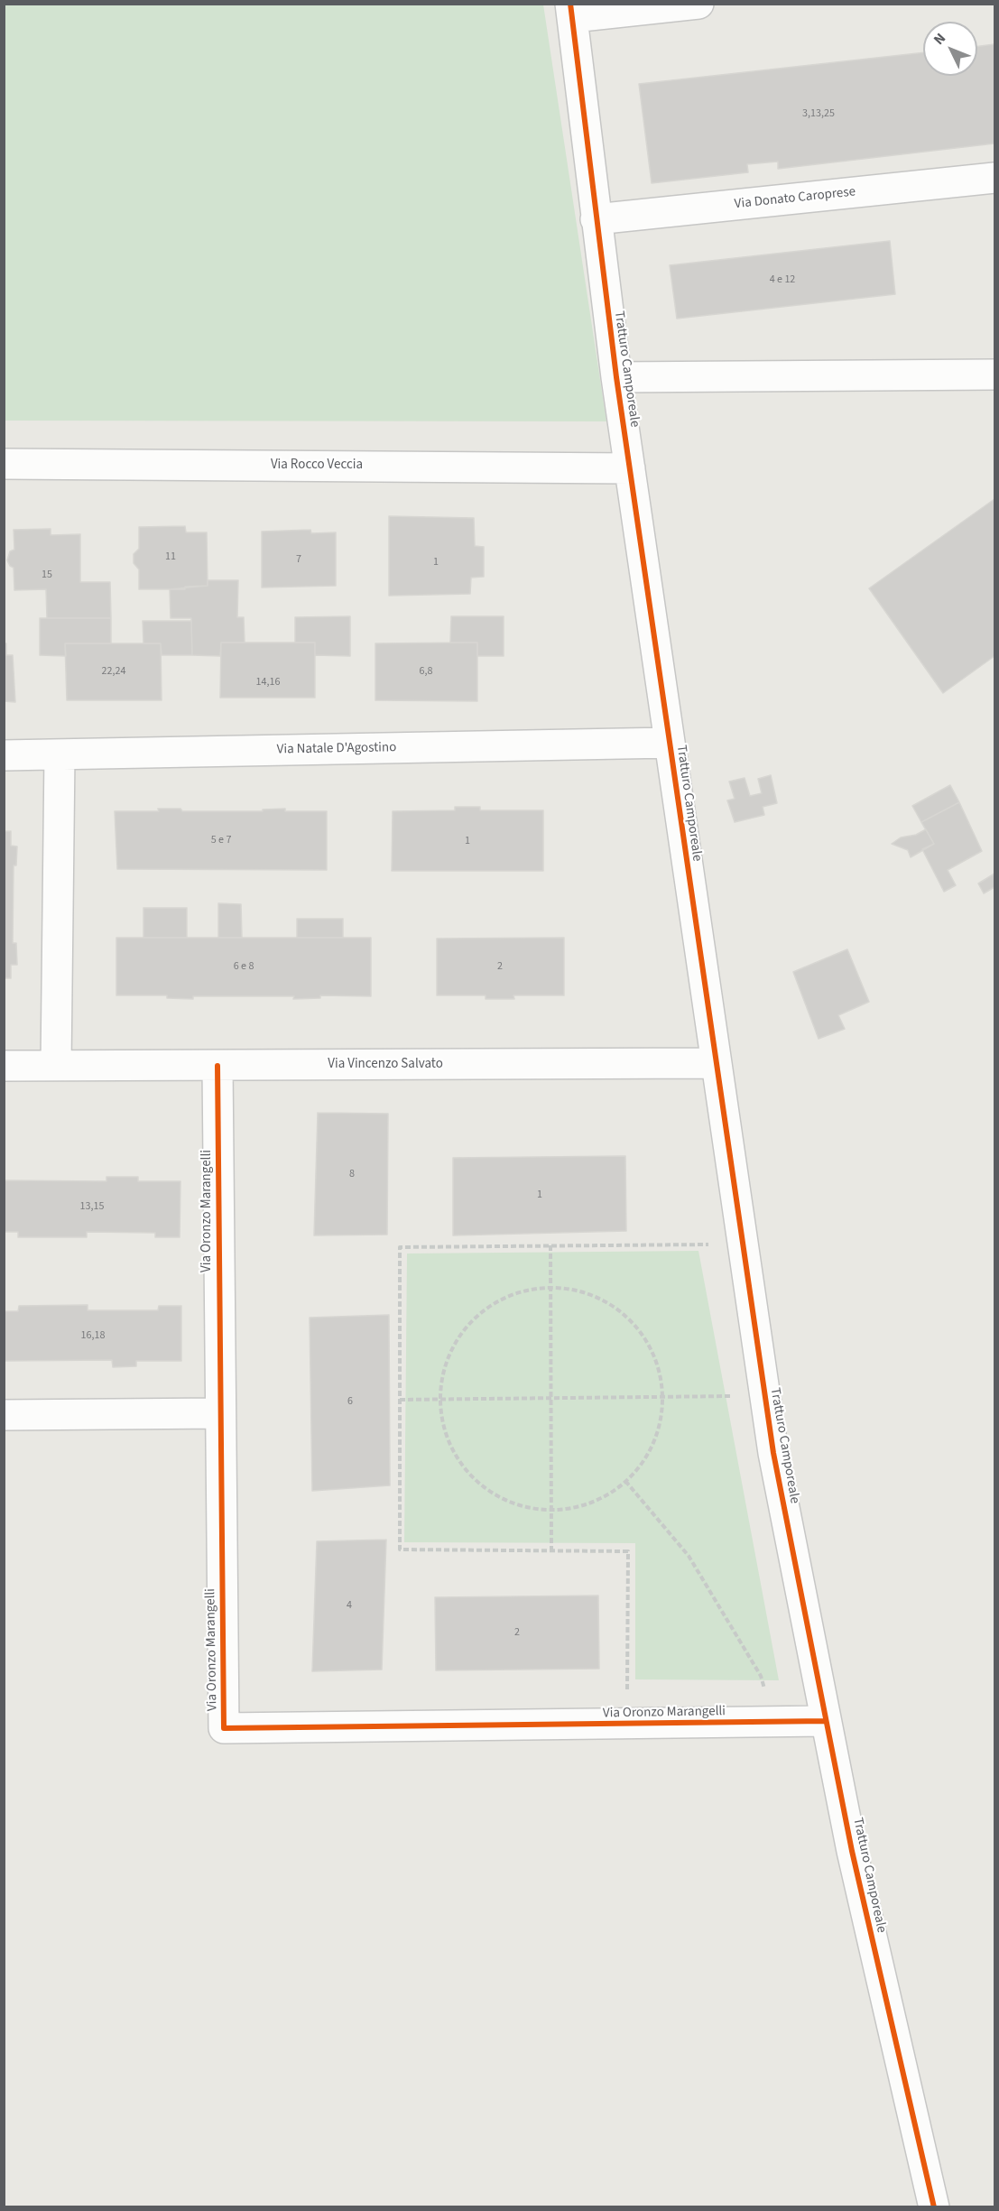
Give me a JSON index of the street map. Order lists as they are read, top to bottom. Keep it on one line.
{"streets":{"street":["Via Donato Caroprese","Tratturo Camporeale","Via Rocco Veccia","Via Natale D'Agostino","Via Vincenzo Salvato","Via Oronzo Marangelli"]},"crossings":[["Via Donato Caroprese","Tratturo Camporeale"],["Tratturo Camporeale","Via Rocco Veccia"],["Tratturo Camporeale","Via Natale D'Agostino"],["Tratturo Camporeale","Via Vincenzo Salvato"],["Tratturo Camporeale","Via Oronzo Marangelli"],["Via Vincenzo Salvato","Via Oronzo Marangelli"]],"house_numbers":["3,13,25","4 e 12","11","7","1","15","22,24","6,8","14,16","5 e 7","1","6 e 8","2","8","1","13,15","16,18","6","4","2"],"north":"top left"}
